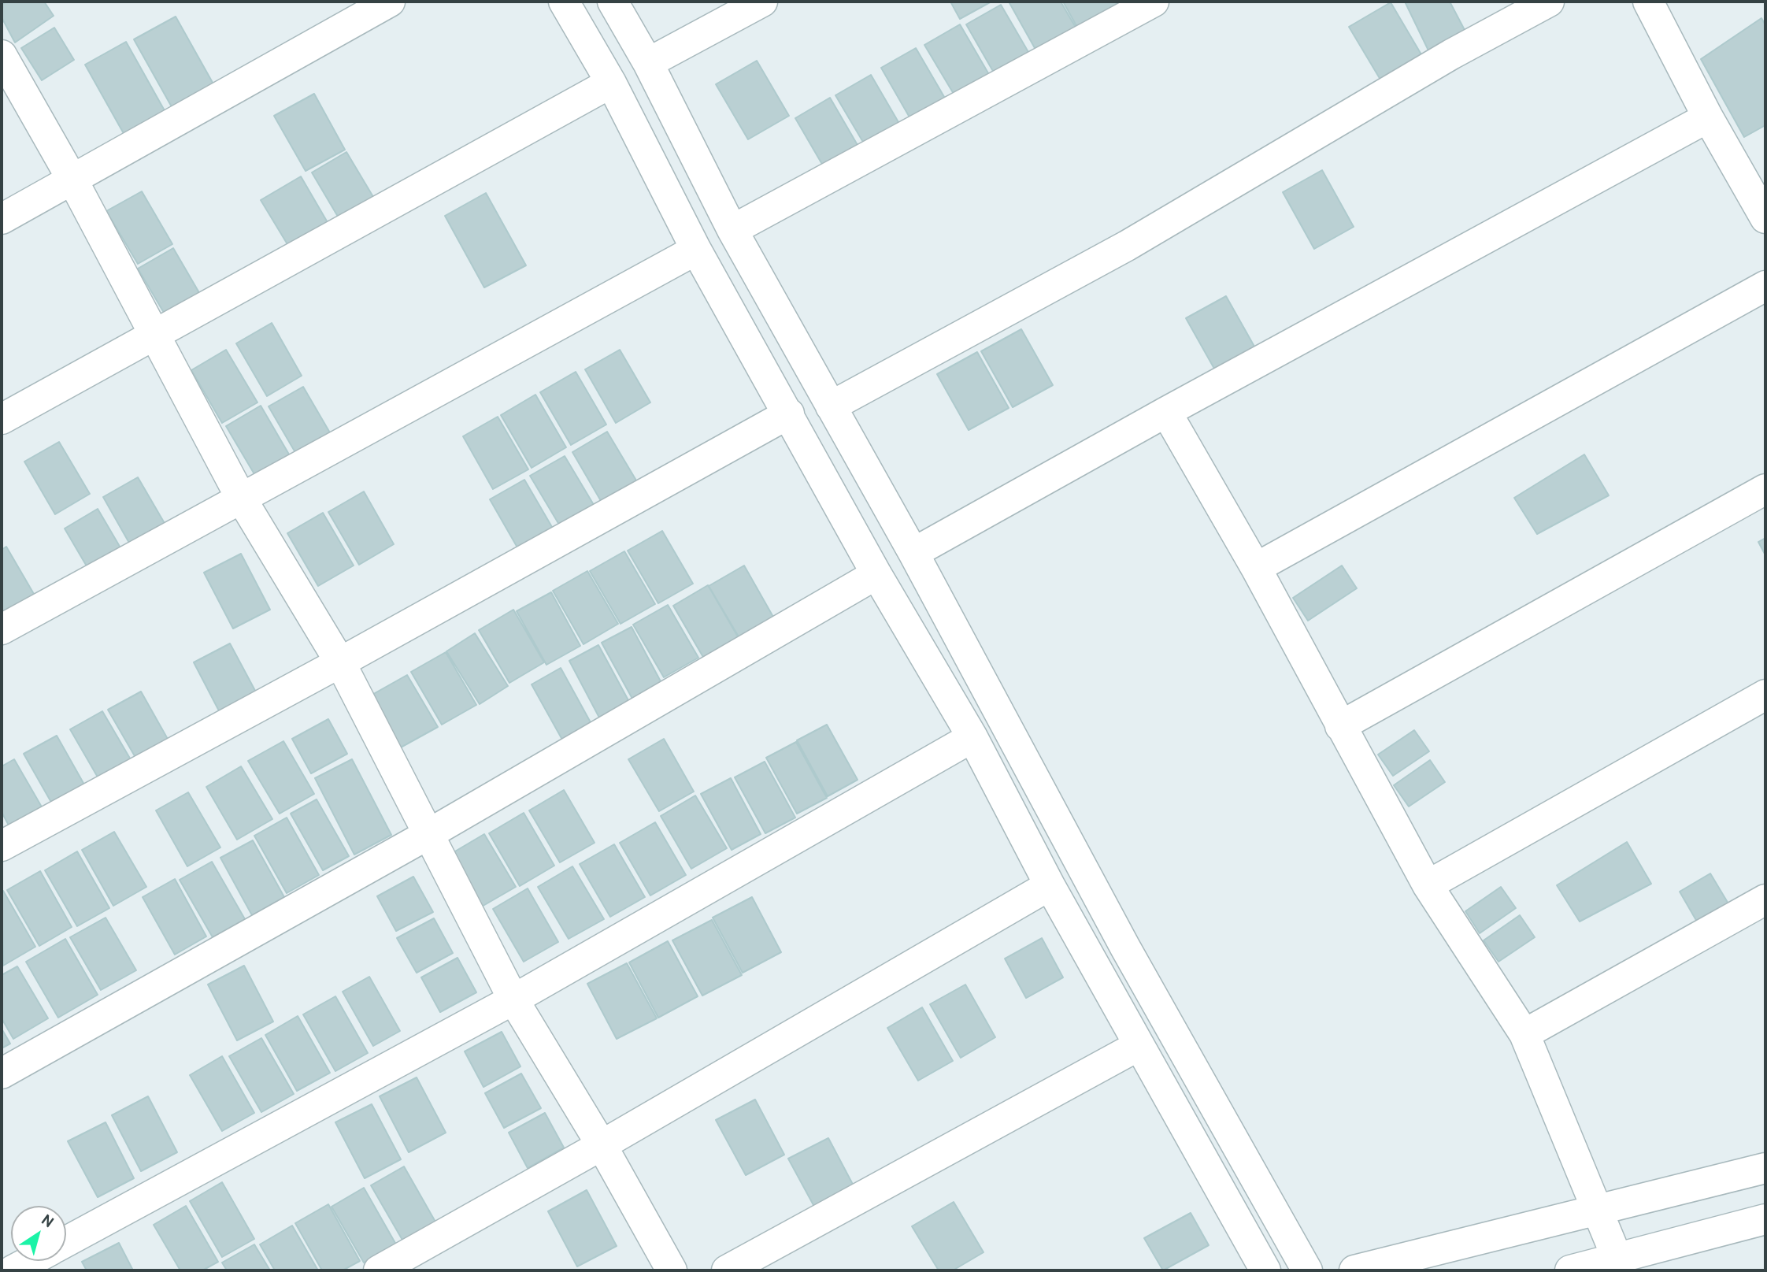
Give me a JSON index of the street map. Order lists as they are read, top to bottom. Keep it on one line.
{"north":"top right"}
